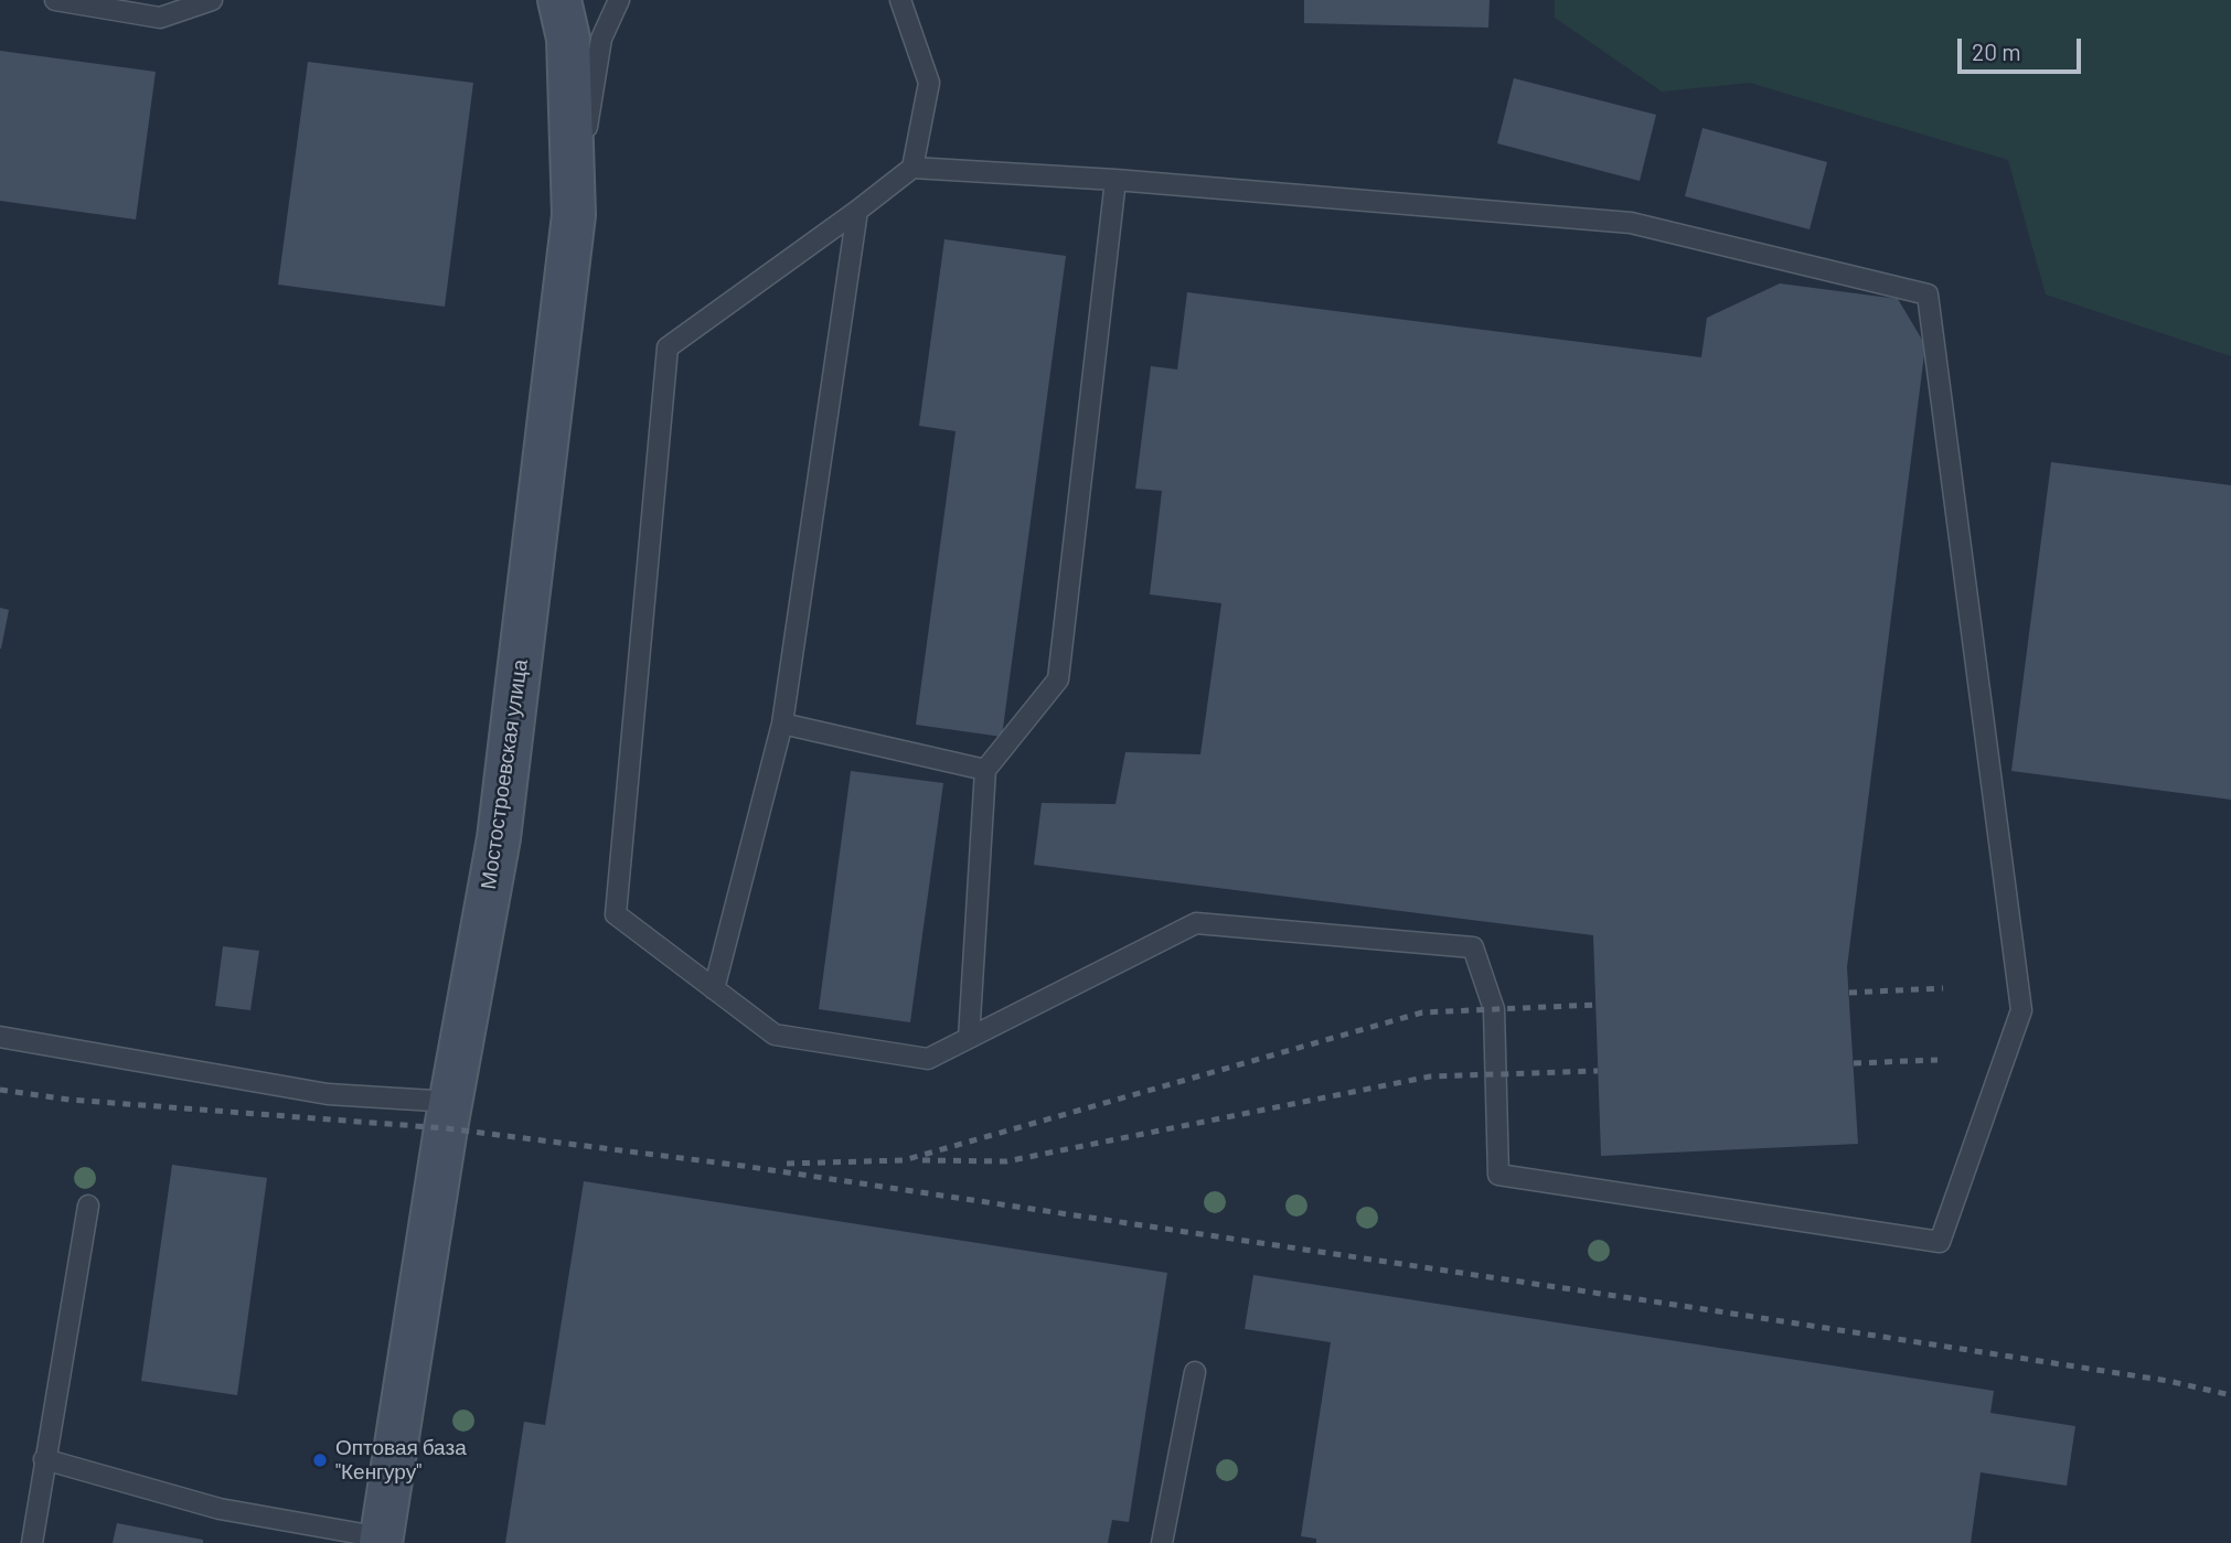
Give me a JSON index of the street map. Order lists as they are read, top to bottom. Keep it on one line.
{"streets":{"main road":["Мостостроевская улица"]},"places":["Оптовая база \"Кенгуру\""],"scale_bar":"20 m"}
